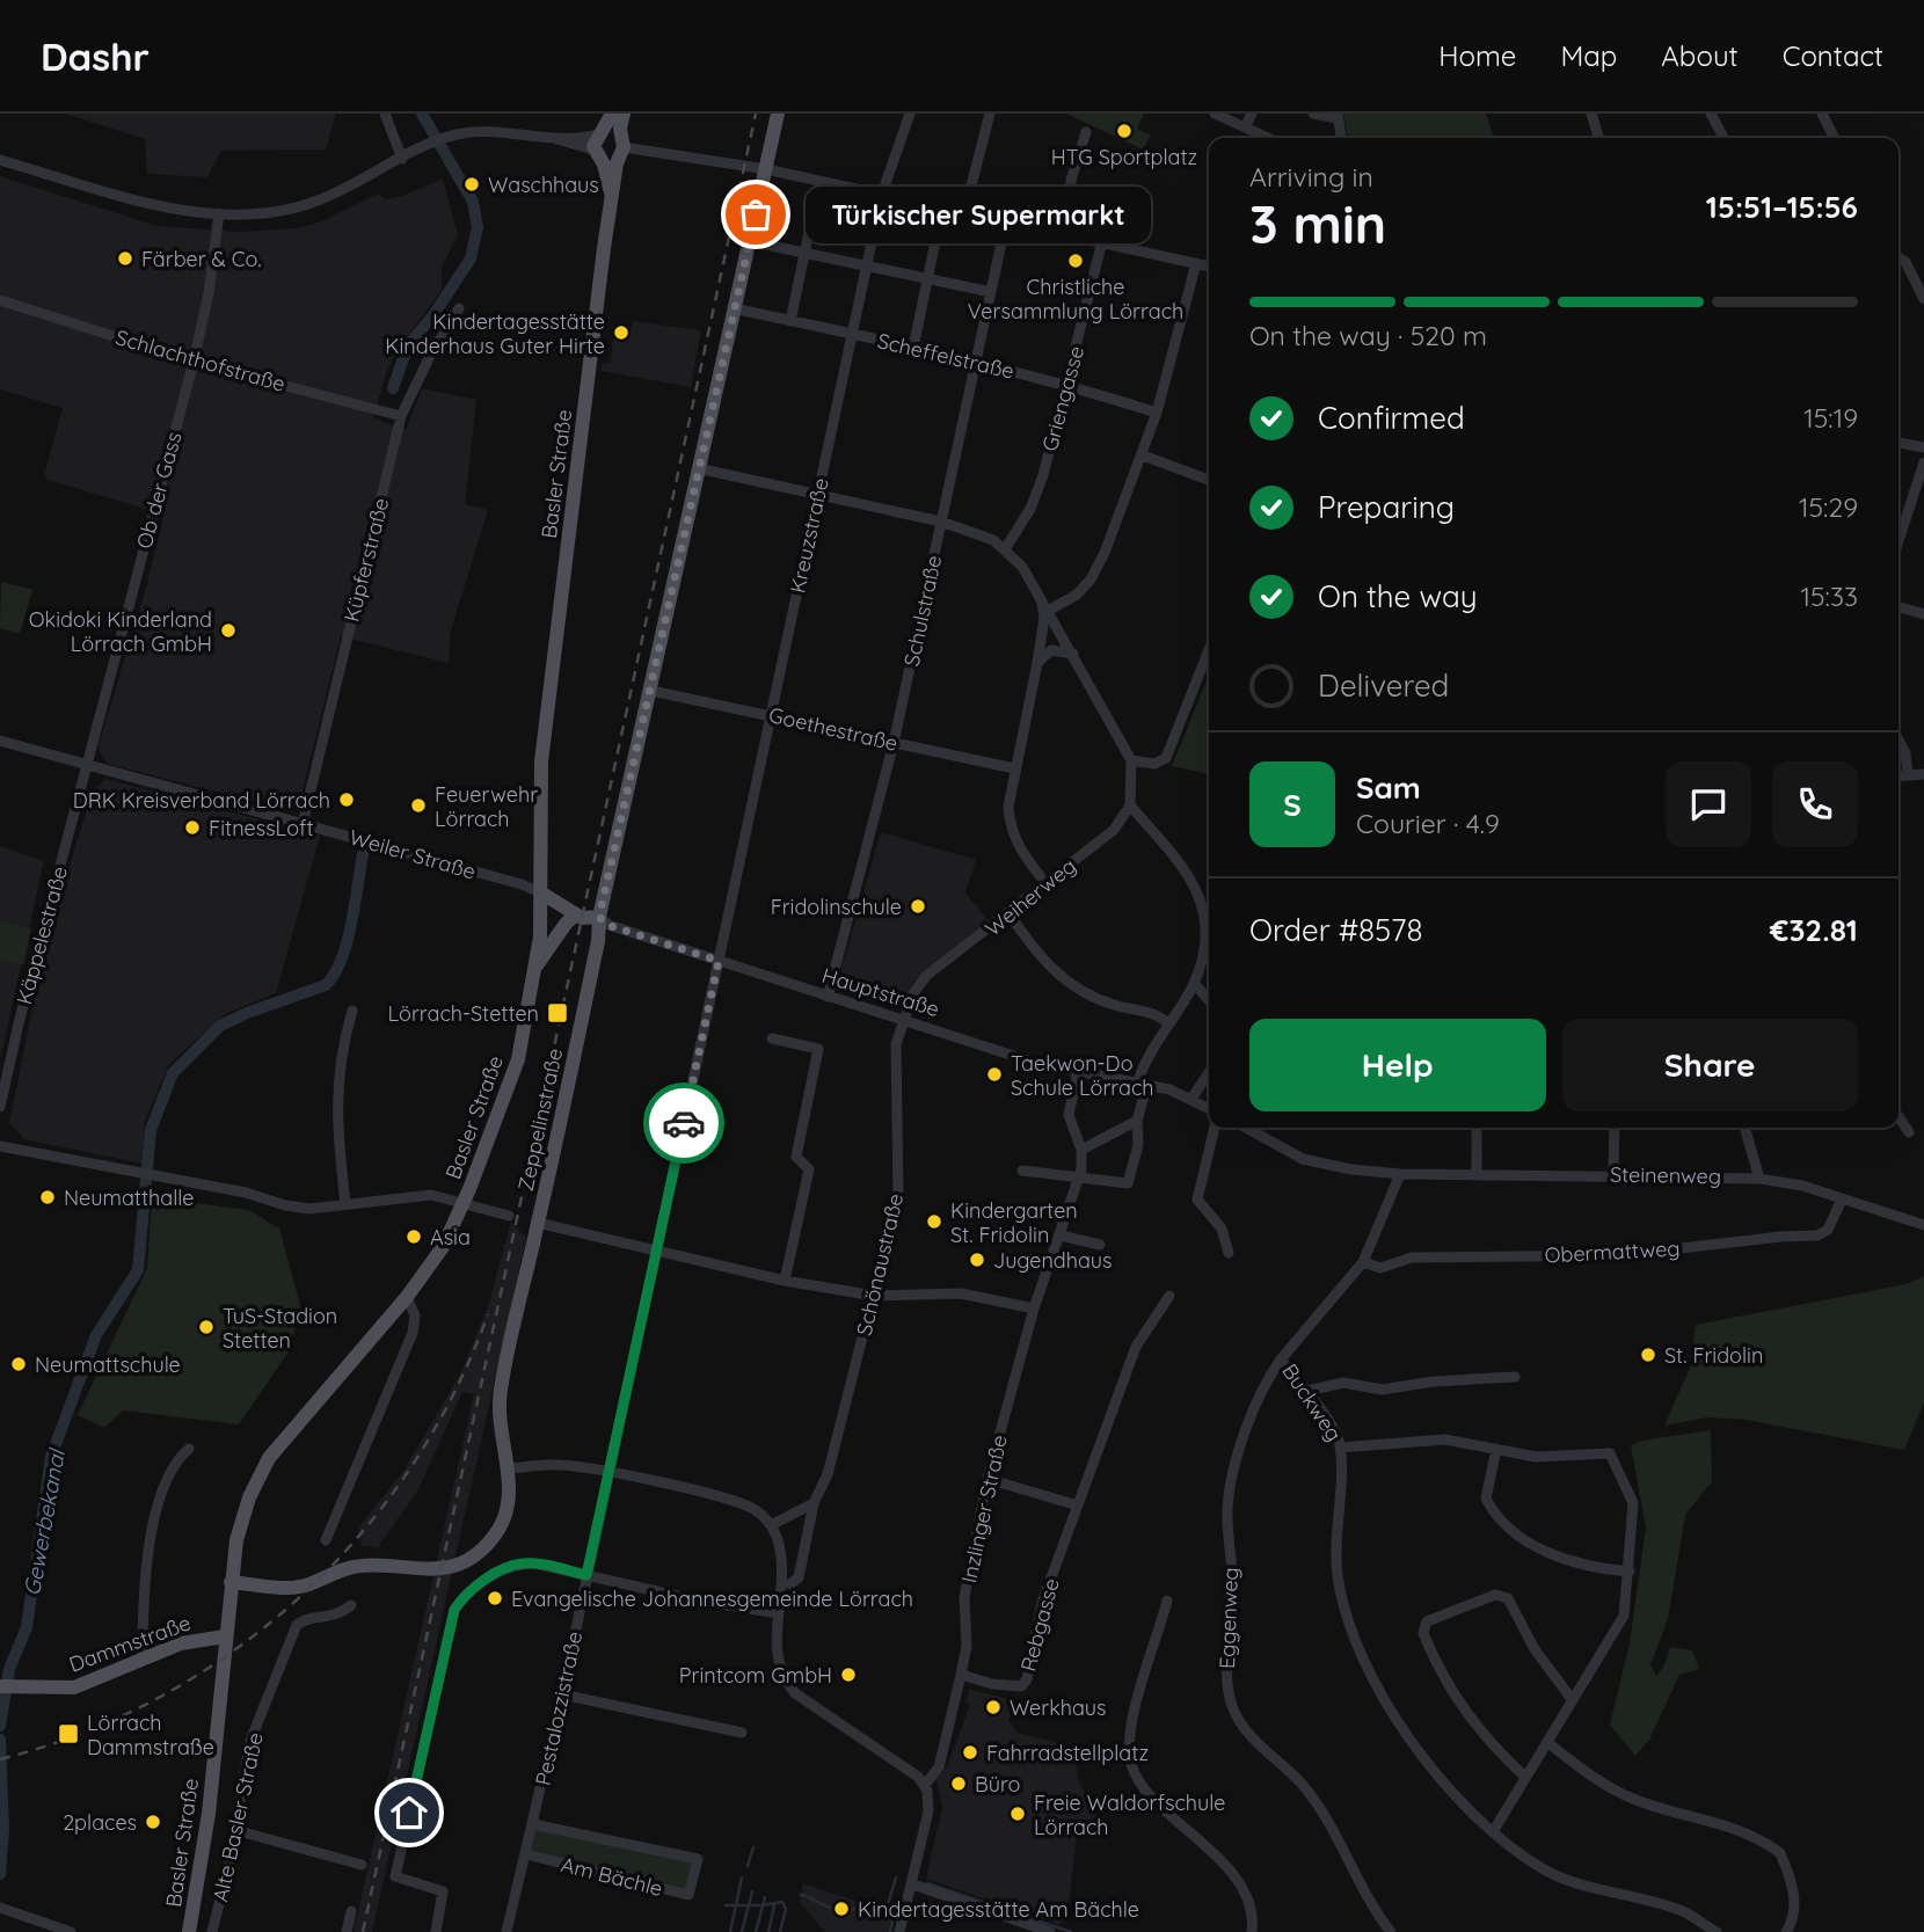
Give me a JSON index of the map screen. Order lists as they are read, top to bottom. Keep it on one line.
{"streets":{"main road":["Basler Straße","Hauptstraße","Zeppelinstraße","Dammstraße"],"street":["Scheffelstraße","Schlachthofstraße","Griengasse","Ob der Gass","Kreuzstraße","Küpferstraße","Schulstraße","Goethestraße","Weiler Straße","Weiherweg","Käppelestraße","Steinenweg","Obermattweg","Schönaustraße","Buckweg","Inzlinger Straße","Eggenweg","Rebgasse","Pestalozzistraße","Alte Basler Straße","Am Bächle"]},"crossings":[["Scheffelstraße","Griengasse"],["Scheffelstraße","Kreuzstraße"],["Scheffelstraße","Schulstraße"],["Scheffelstraße","Zeppelinstraße"],["Schlachthofstraße","Ob der Gass"],["Schlachthofstraße","Küpferstraße"],["Basler Straße","Weiler Straße"],["Basler Straße","Hauptstraße"],["Basler Straße","Dammstraße"],["Ob der Gass","Weiler Straße"],["Ob der Gass","Käppelestraße"],["Kreuzstraße","Goethestraße"],["Kreuzstraße","Hauptstraße"],["Kreuzstraße","Pestalozzistraße"],["Küpferstraße","Weiler Straße"],["Schulstraße","Goethestraße"],["Schulstraße","Hauptstraße"],["Goethestraße","Zeppelinstraße"],["Weiler Straße","Käppelestraße"],["Weiler Straße","Hauptstraße"],["Weiherweg","Hauptstraße"],["Weiherweg","Schönaustraße"],["Hauptstraße","Zeppelinstraße"],["Hauptstraße","Schönaustraße"],["Hauptstraße","Inzlinger Straße"],["Hauptstraße","Pestalozzistraße"],["Steinenweg","Obermattweg"],["Steinenweg","Buckweg"],["Obermattweg","Buckweg"],["Buckweg","Eggenweg"],["Inzlinger Straße","Rebgasse"],["Pestalozzistraße","Am Bächle"]],"water":["Gewerbekanal"],"places":{"other":["HTG Sportplatz","Waschhaus","Türkischer Supermarkt","Färber & Co.","Christliche Versammlung Lörrach","Kindertagesstätte Kinderhaus Guter Hirte","Okidoki Kinderland Lörrach GmbH","DRK Kreisverband Lörrach","Feuerwehr Lörrach","FitnessLoft","Fridolinschule","Taekwon-Do Schule Lörrach","Neumatthalle","Kindergarten St. Fridolin","Asia","Jugendhaus","TuS-Stadion Stetten","St. Fridolin","Neumattschule","Evangelische Johannesgemeinde Lörrach","Printcom GmbH","Werkhaus","Fahrradstellplatz","Büro","Freie Waldorfschule Lörrach","2places","Kindertagesstätte Am Bächle"],"transit":["Lörrach-Stetten","Lörrach Dammstraße"]},"page":{"header":"Dashr","nav":["Home","Map","About","Contact"],"heading":["3 min","Arriving in","15:51–15:56"],"panel":["Sam","Courier · 4.9","Order #8578","€32.81"],"bubble":"Türkischer Supermarkt","bar":"On the way · 520 m","list":[["Confirmed","15:19"],["Preparing","15:29"],["On the way","15:33"],"Delivered"],"round":"S","buttons":["Help","Share"]}}
